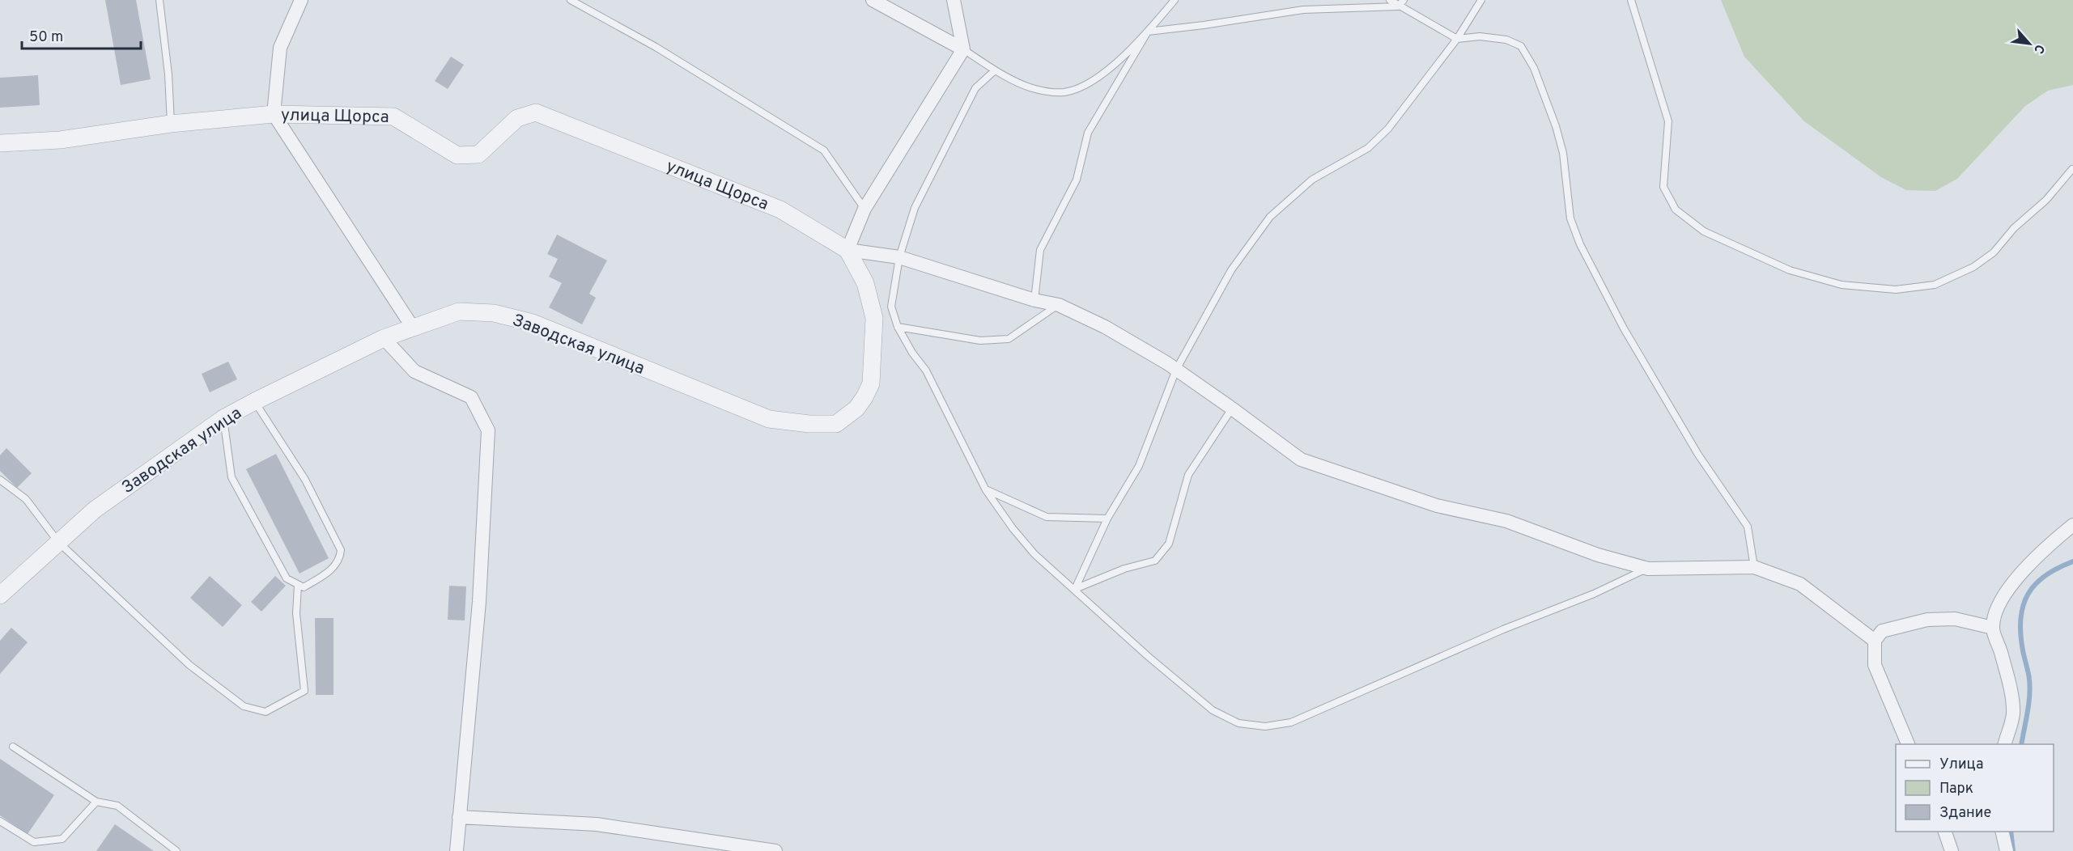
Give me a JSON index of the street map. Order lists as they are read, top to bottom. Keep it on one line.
{"streets":{"street":["улица Щорса","Заводская улица"]},"crossings":[["улица Щорса","Заводская улица"]],"legend":["Улица","Парк","Здание"],"scale_bar":"50 m","north":"bottom right"}
